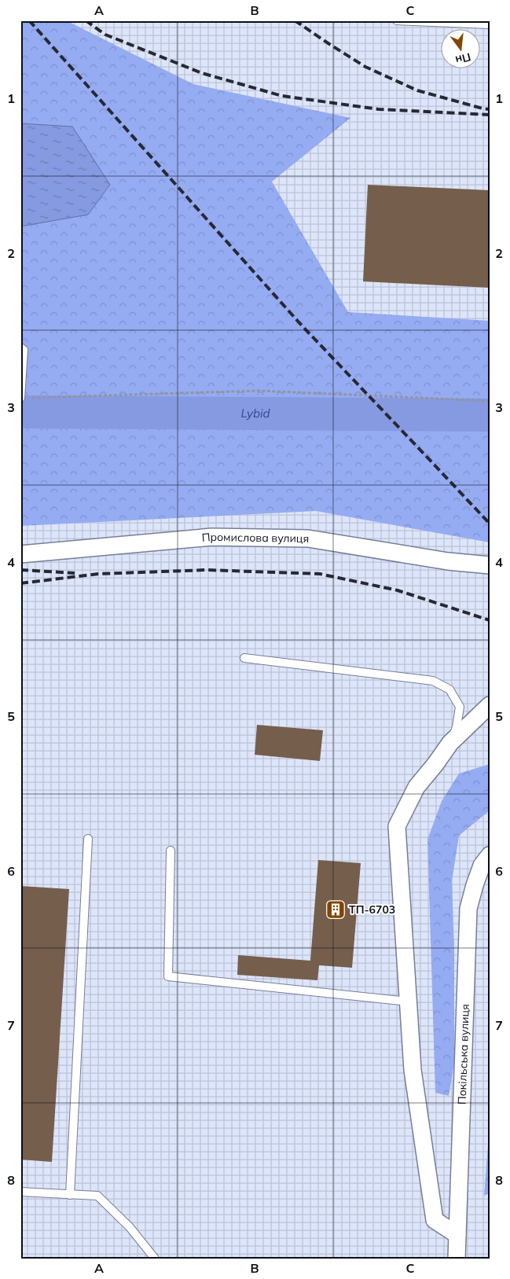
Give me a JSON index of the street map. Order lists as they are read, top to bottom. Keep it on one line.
{"streets":{"street":["Промислова вулиця","Покільська вулиця"]},"water":["Lybid"],"places":{"building":["ТП-6703"]},"north":"bottom","grid":{"columns":["A","B","C"],"rows":["1","2","3","4","5","6","7","8"]}}
